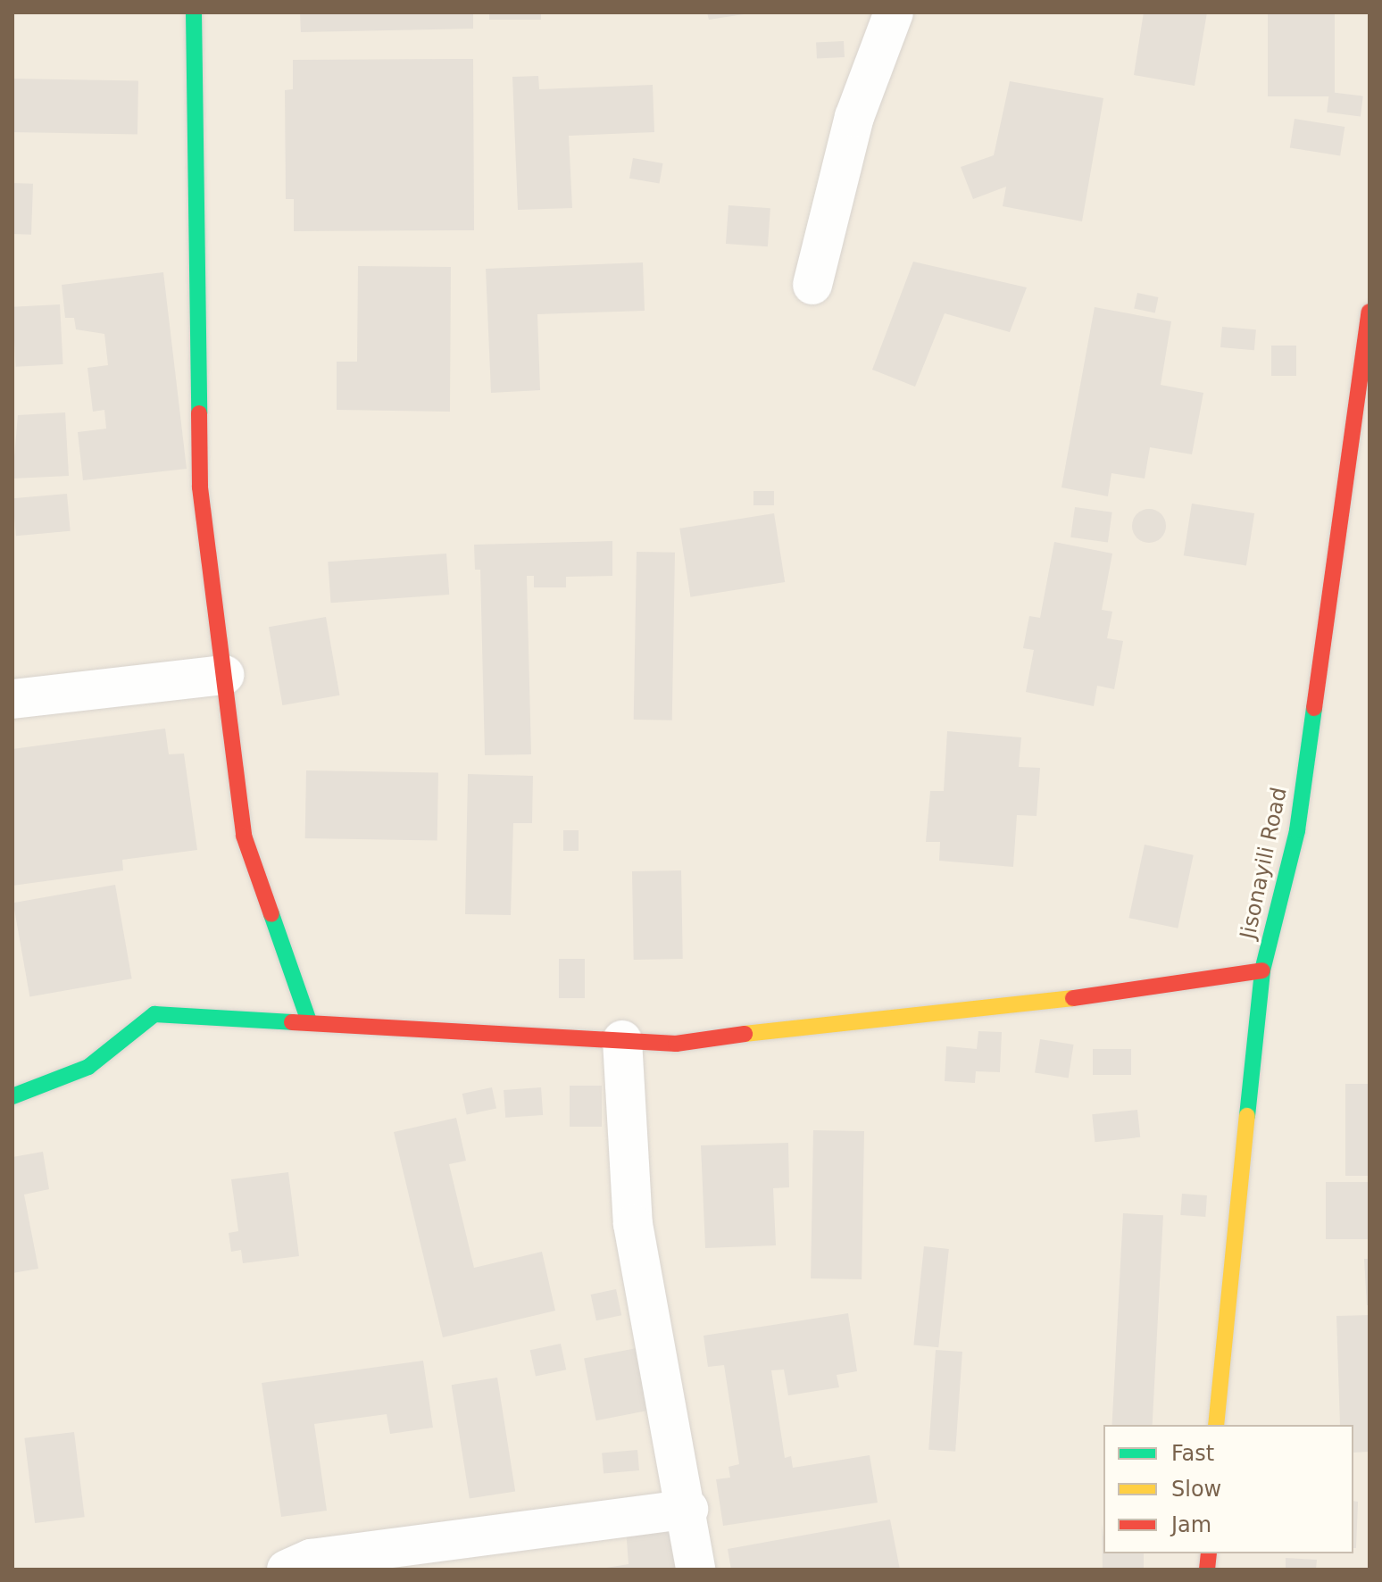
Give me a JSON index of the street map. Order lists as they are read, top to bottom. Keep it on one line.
{"streets":{"street":["Jisonayili Road"]},"legend":["Fast","Slow","Jam"]}
